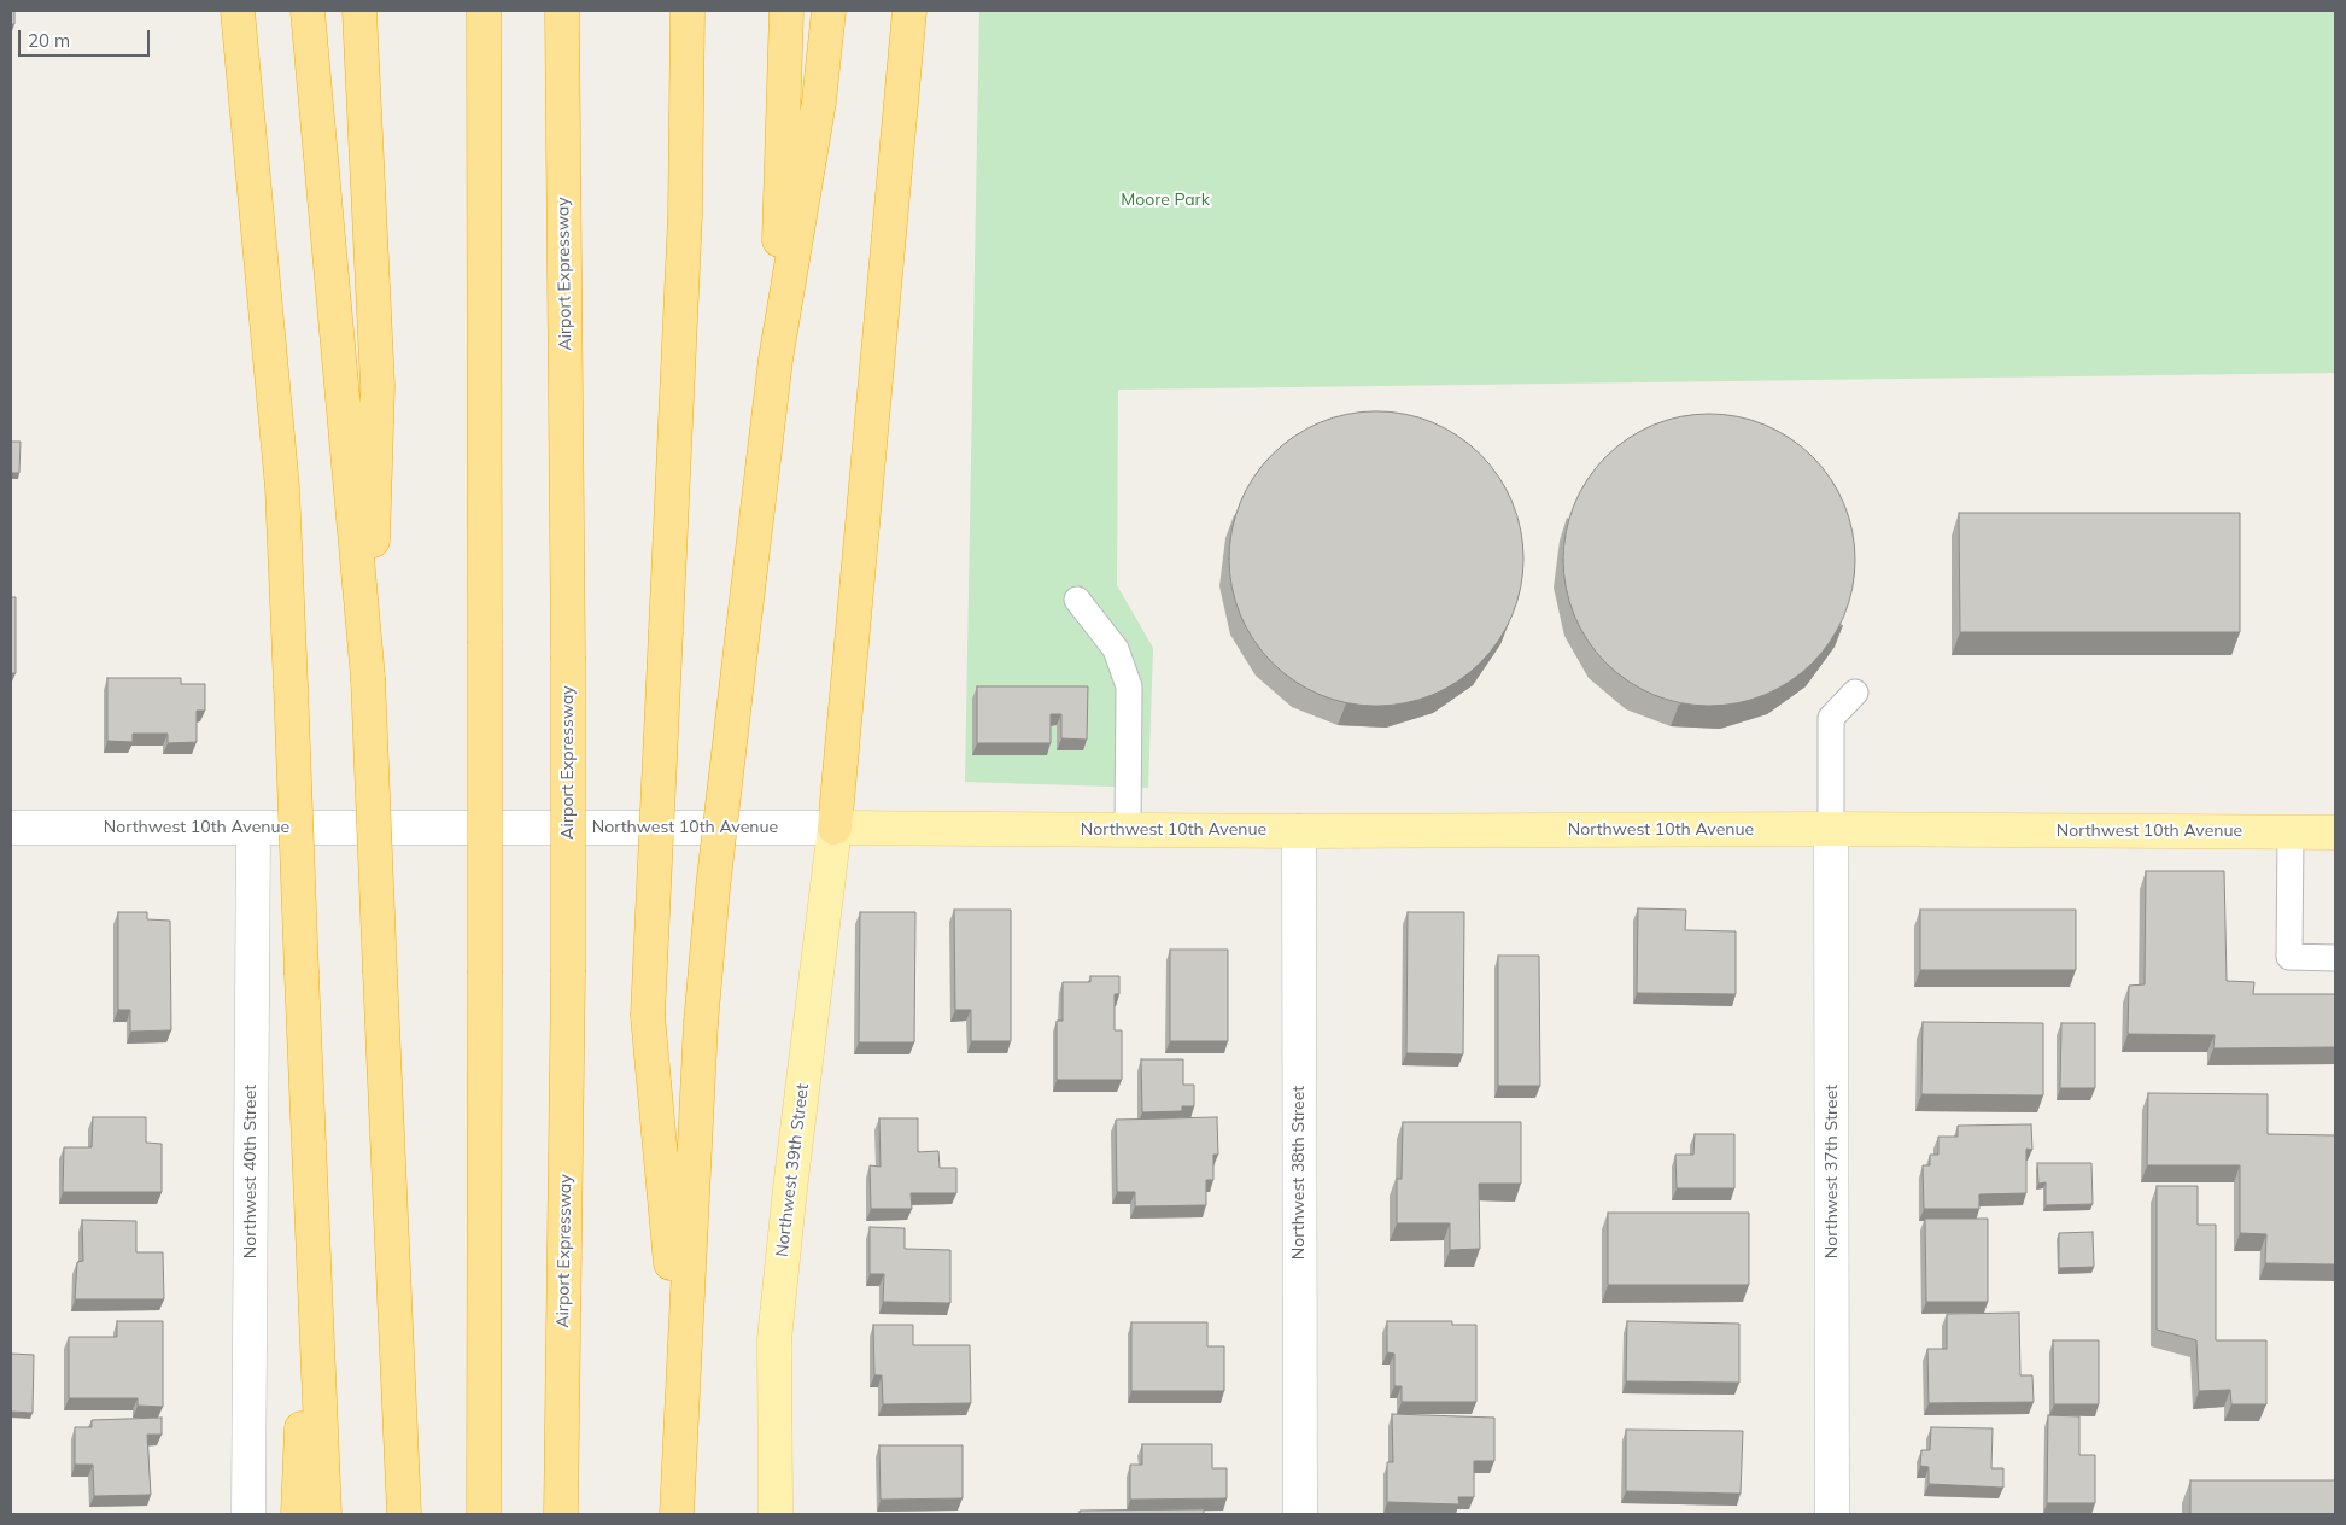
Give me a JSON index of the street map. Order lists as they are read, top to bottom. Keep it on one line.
{"streets":{"highway":["Airport Expressway"],"main road":["Northwest 10th Avenue","Northwest 39th Street"],"street":["Northwest 40th Street","Northwest 37th Street","Northwest 38th Street"]},"crossings":[["Northwest 10th Avenue","Northwest 39th Street"],["Northwest 10th Avenue","Northwest 40th Street"],["Northwest 10th Avenue","Northwest 37th Street"],["Northwest 10th Avenue","Northwest 38th Street"]],"parks":["Moore Park"],"scale_bar":"20 m"}
